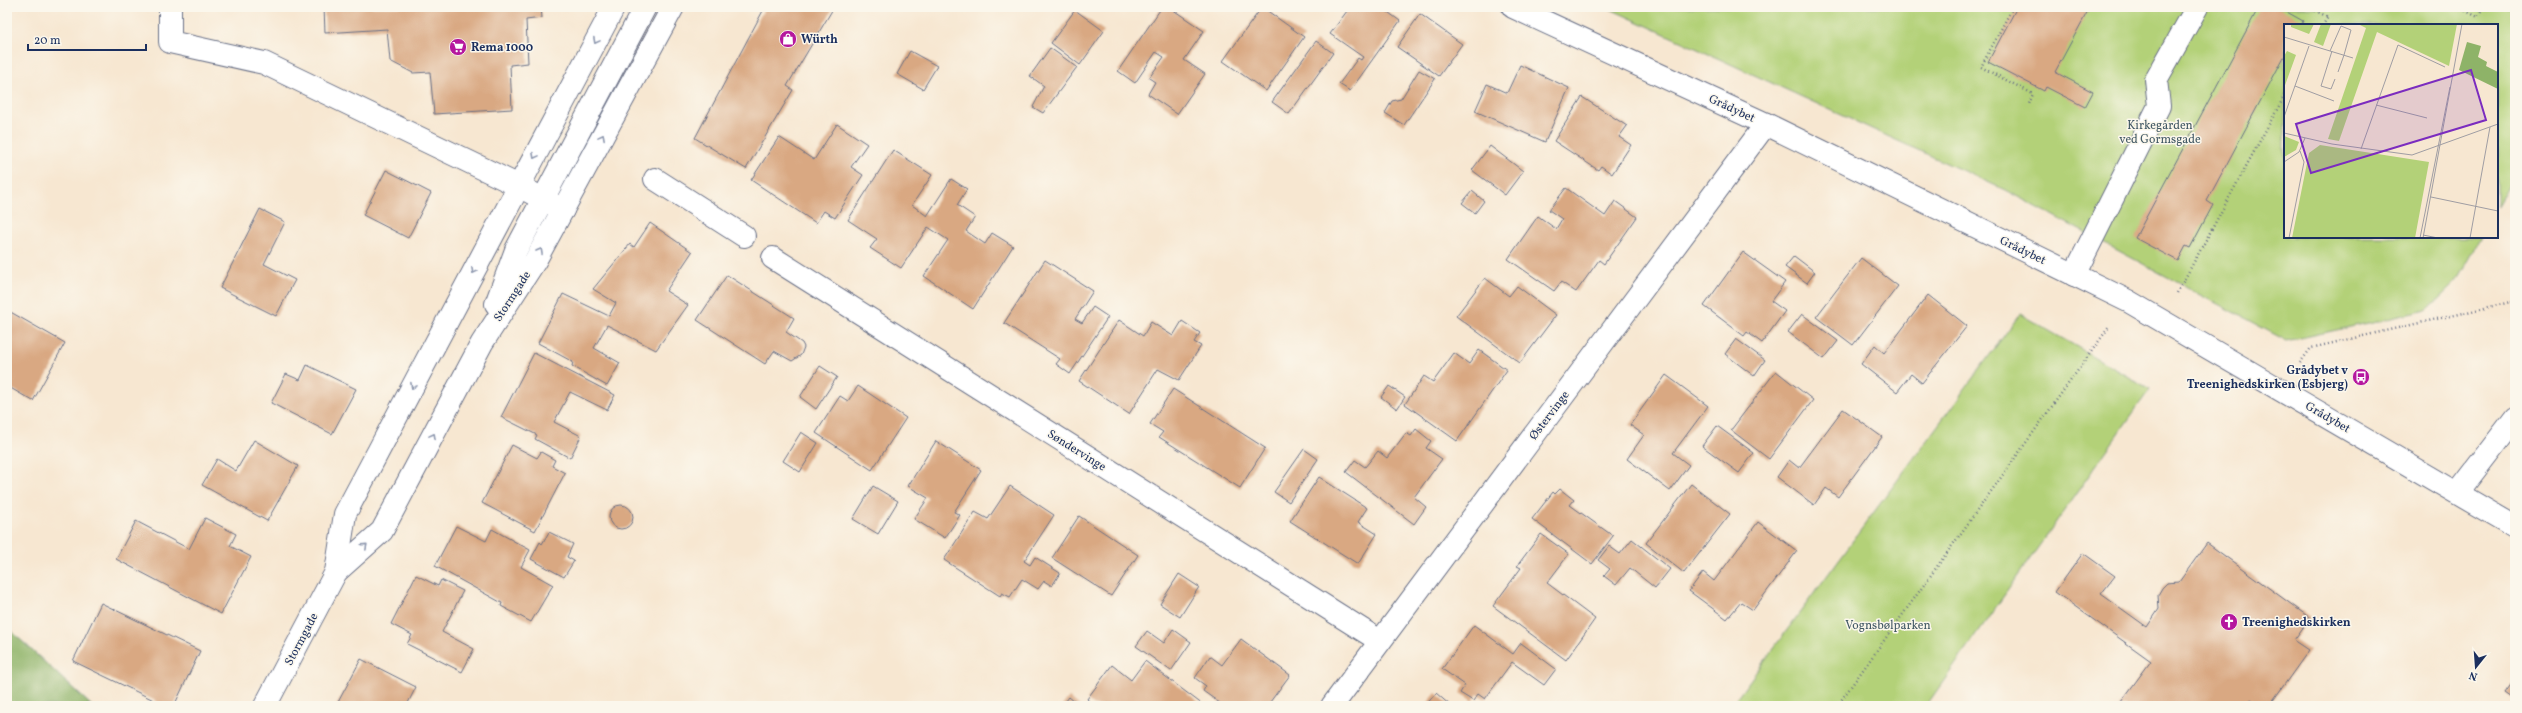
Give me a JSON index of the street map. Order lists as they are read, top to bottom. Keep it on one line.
{"streets":{"street":["Grådybet","Stormgade","Østervinge","Søndervinge"]},"crossings":[["Grådybet","Østervinge"],["Østervinge","Søndervinge"]],"parks":["Kirkegården ved Gormsgade","Vognsbølparken"],"places":{"shop":["Würth"],"supermarket":["Rema 1000"],"bus stop":["Grådybet v Treenighedskirken (Esbjerg)"],"church":["Treenighedskirken"]},"scale_bar":"20 m","north":"bottom"}
